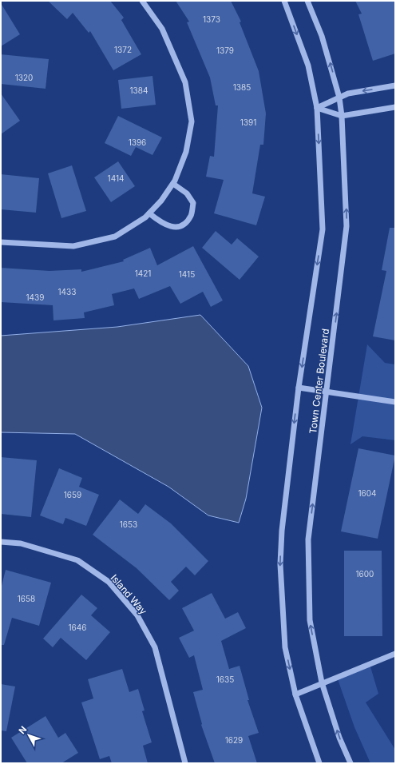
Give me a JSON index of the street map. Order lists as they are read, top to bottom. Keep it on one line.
{"streets":{"street":["Town Center Boulevard","Island Way"]},"house_numbers":["1373","1372","1379","1320","1385","1384","1391","1396","1414","1421","1415","1433","1439","1604","1659","1653","1600","1658","1646","1635","1629"],"north":"top left"}
